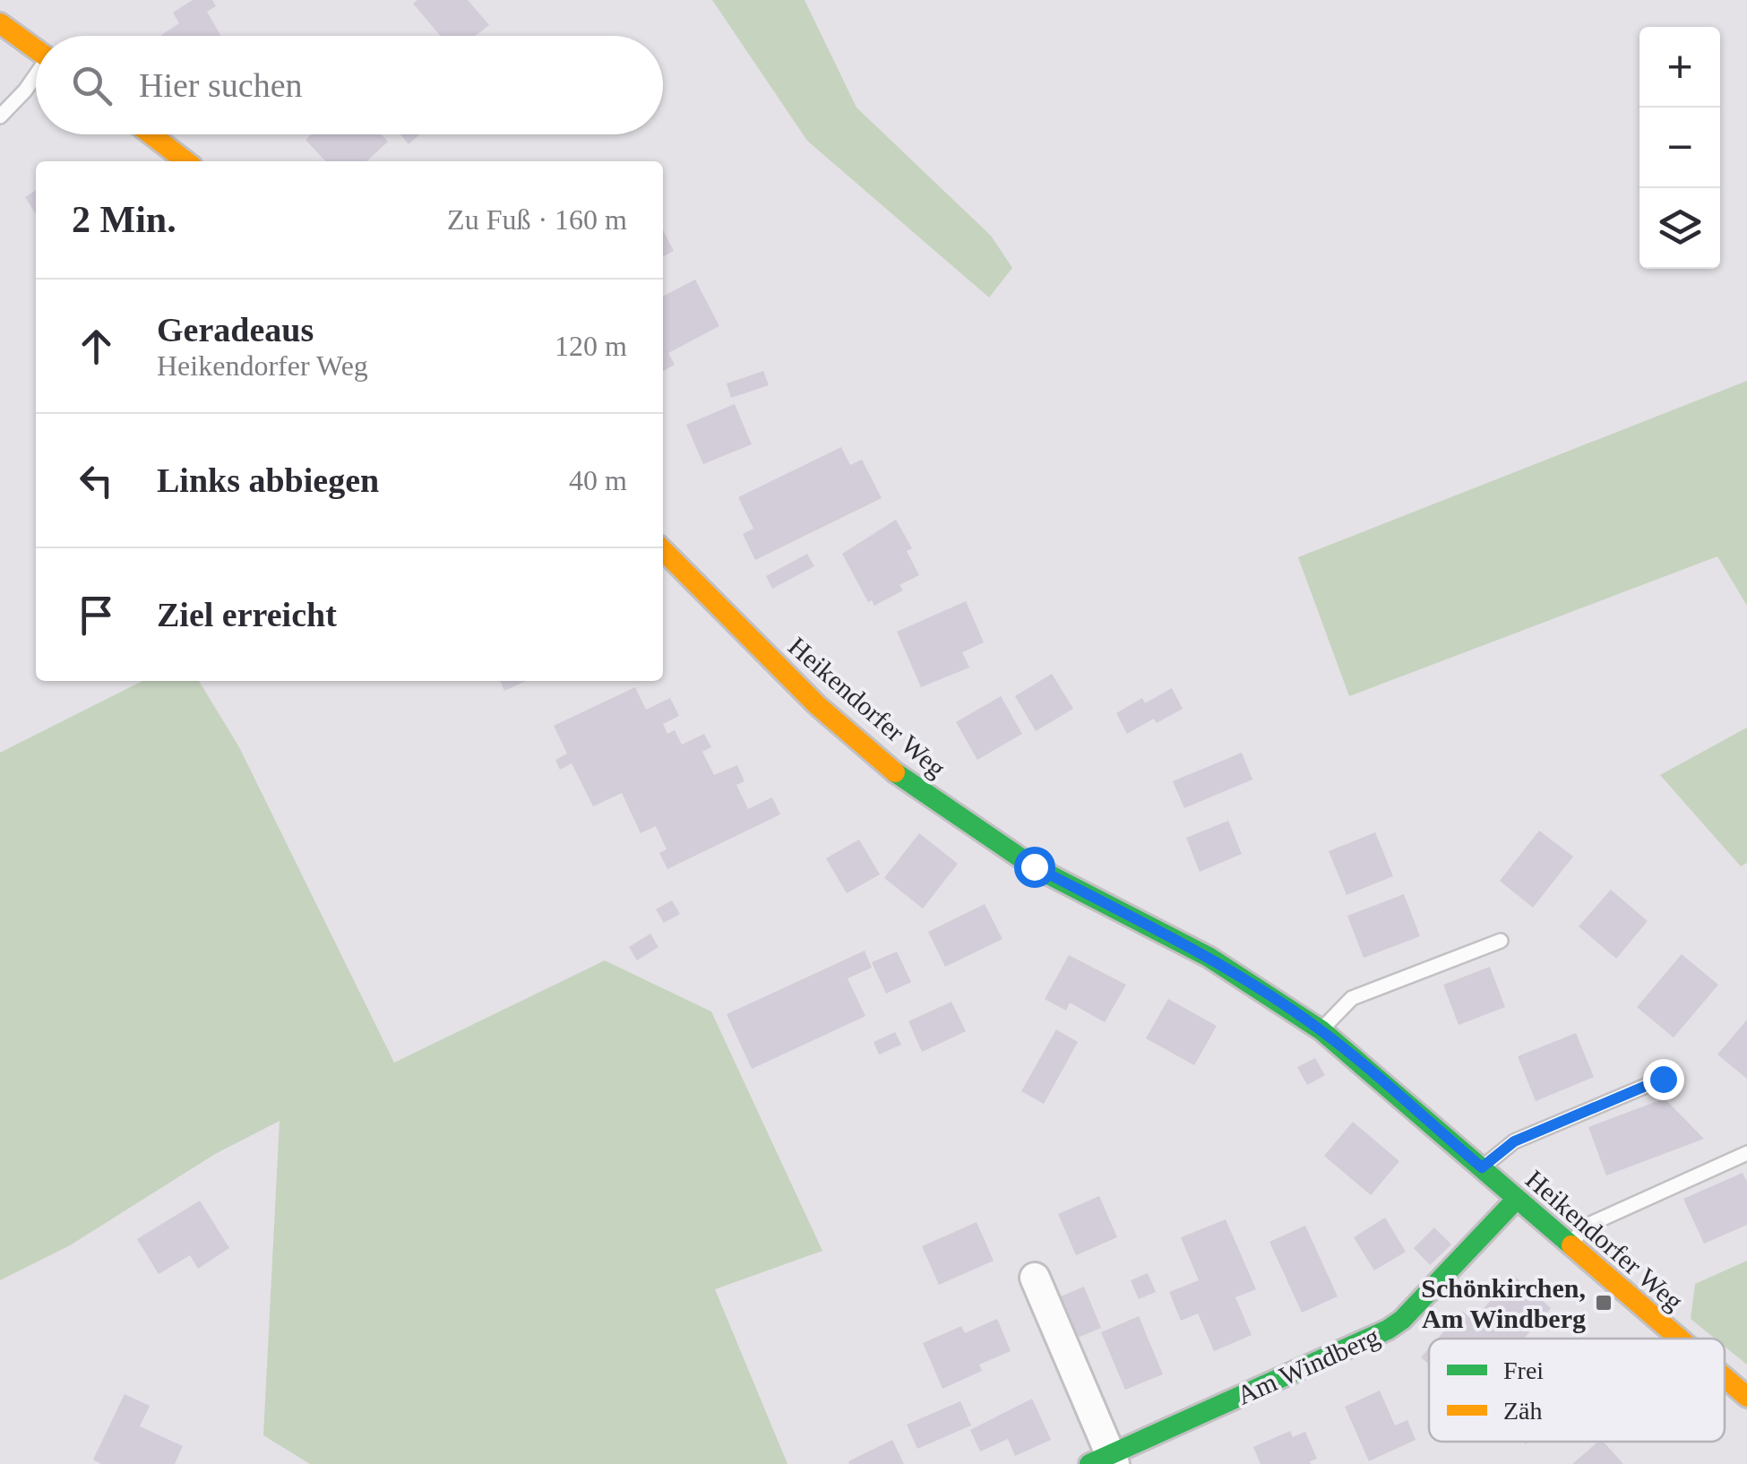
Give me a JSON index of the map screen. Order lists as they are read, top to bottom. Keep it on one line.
{"streets":{"street":["Heikendorfer Weg","Am Windberg"]},"crossings":[["Heikendorfer Weg","Am Windberg"]],"places":{"transit":["Schönkirchen, Am Windberg"]},"legend":["Frei","Zäh"],"page":{"map_buttons":["+","−"],"search":"Hier suchen","heading":["2 Min.","Zu Fuß · 160 m"],"list":[["Geradeaus","Heikendorfer Weg","120 m"],["Links abbiegen","40 m"],"Ziel erreicht"]}}
